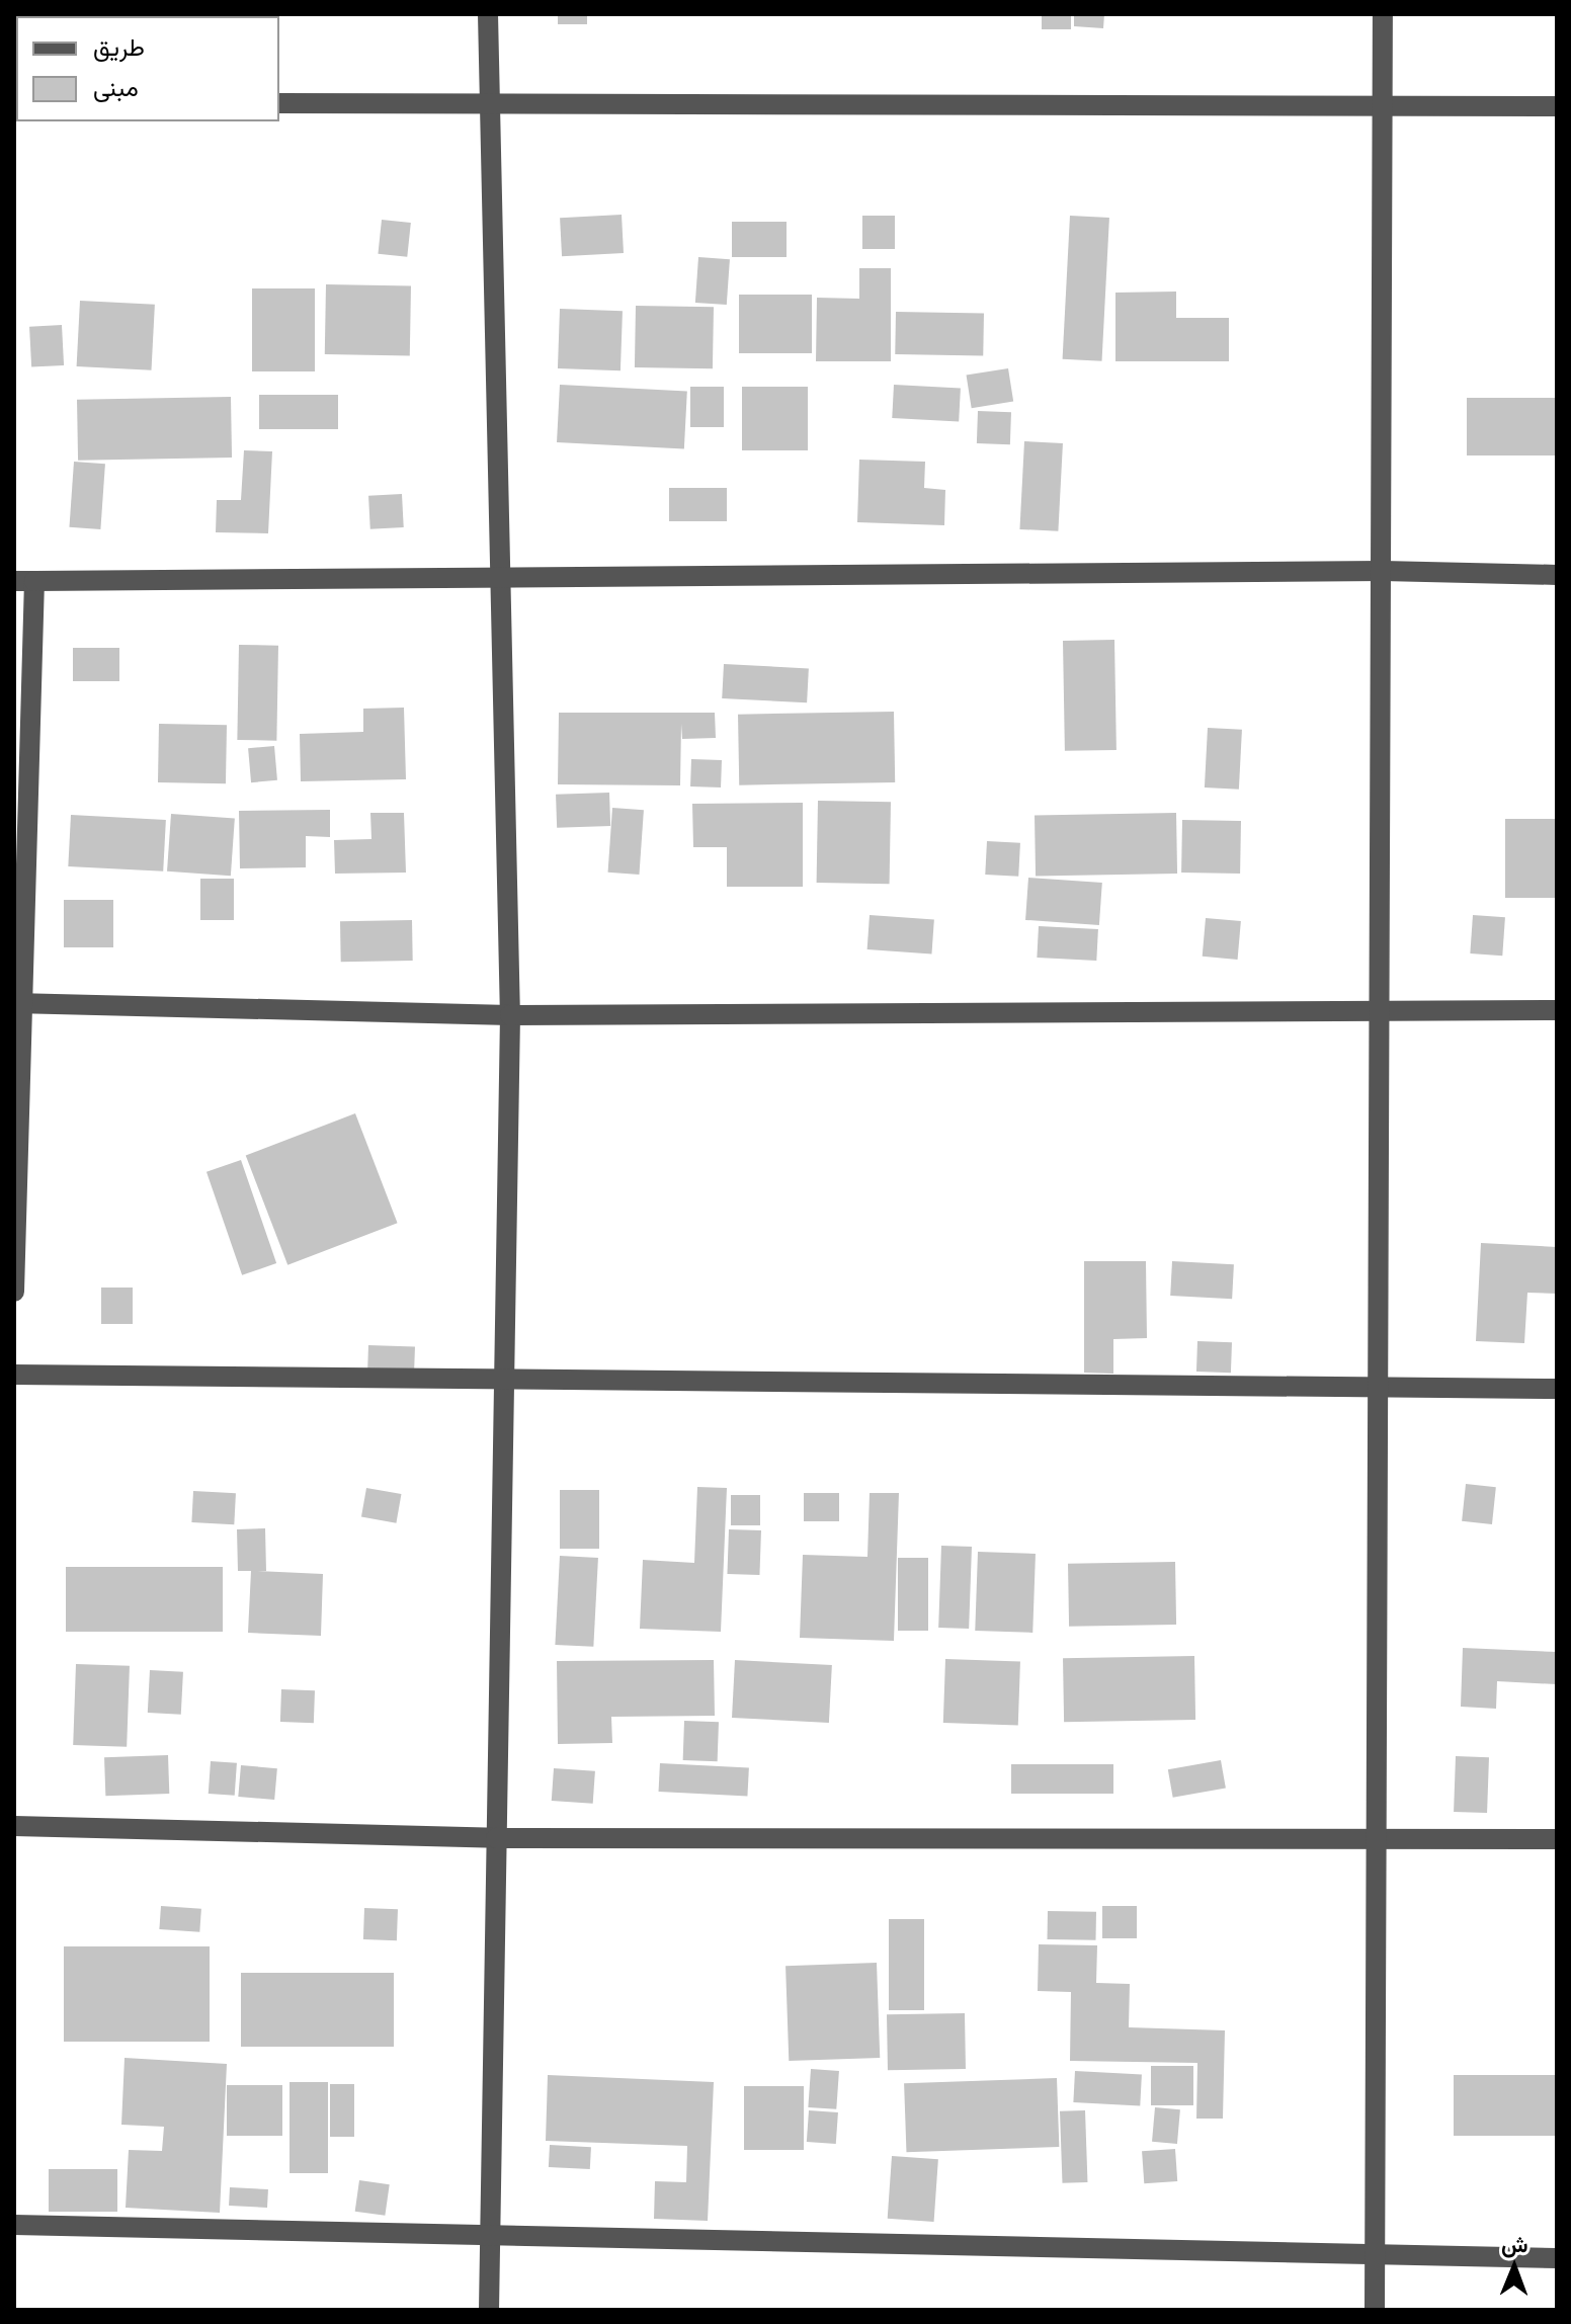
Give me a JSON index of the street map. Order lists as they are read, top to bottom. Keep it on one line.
{"legend":["طريق","مبنى"],"north":"top"}
